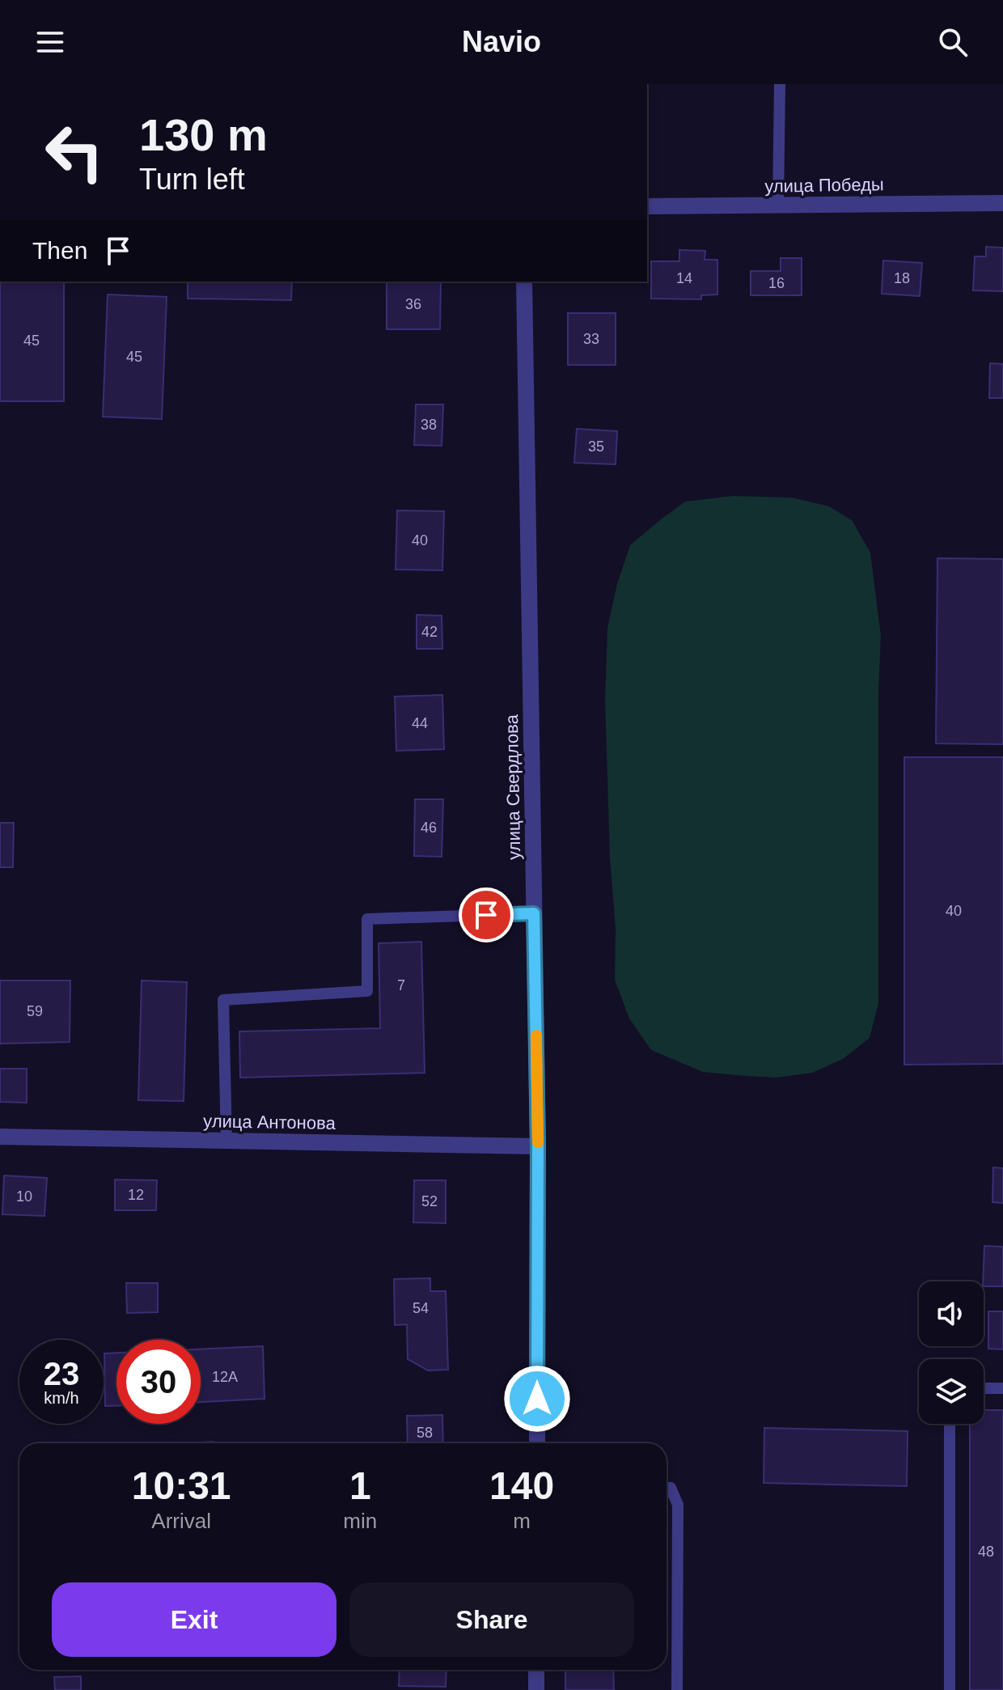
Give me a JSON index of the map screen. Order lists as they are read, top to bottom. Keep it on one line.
{"streets":{"street":["улица Победы","улица Свердлова","улица Антонова"]},"crossings":[["улица Свердлова","улица Антонова"]],"house_numbers":["14","18","16","36","33","45","45","38","35","40","42","44","46","40","7","59","12","10","52","54","12А","58","48"],"page":{"header":"Navio","turn":["130 m","Turn left"],"then":"Then","speed":"23 km/h","limit":"30","eta":["10:31","Arrival","1","min","140","m"],"buttons":["Exit","Share"]}}
